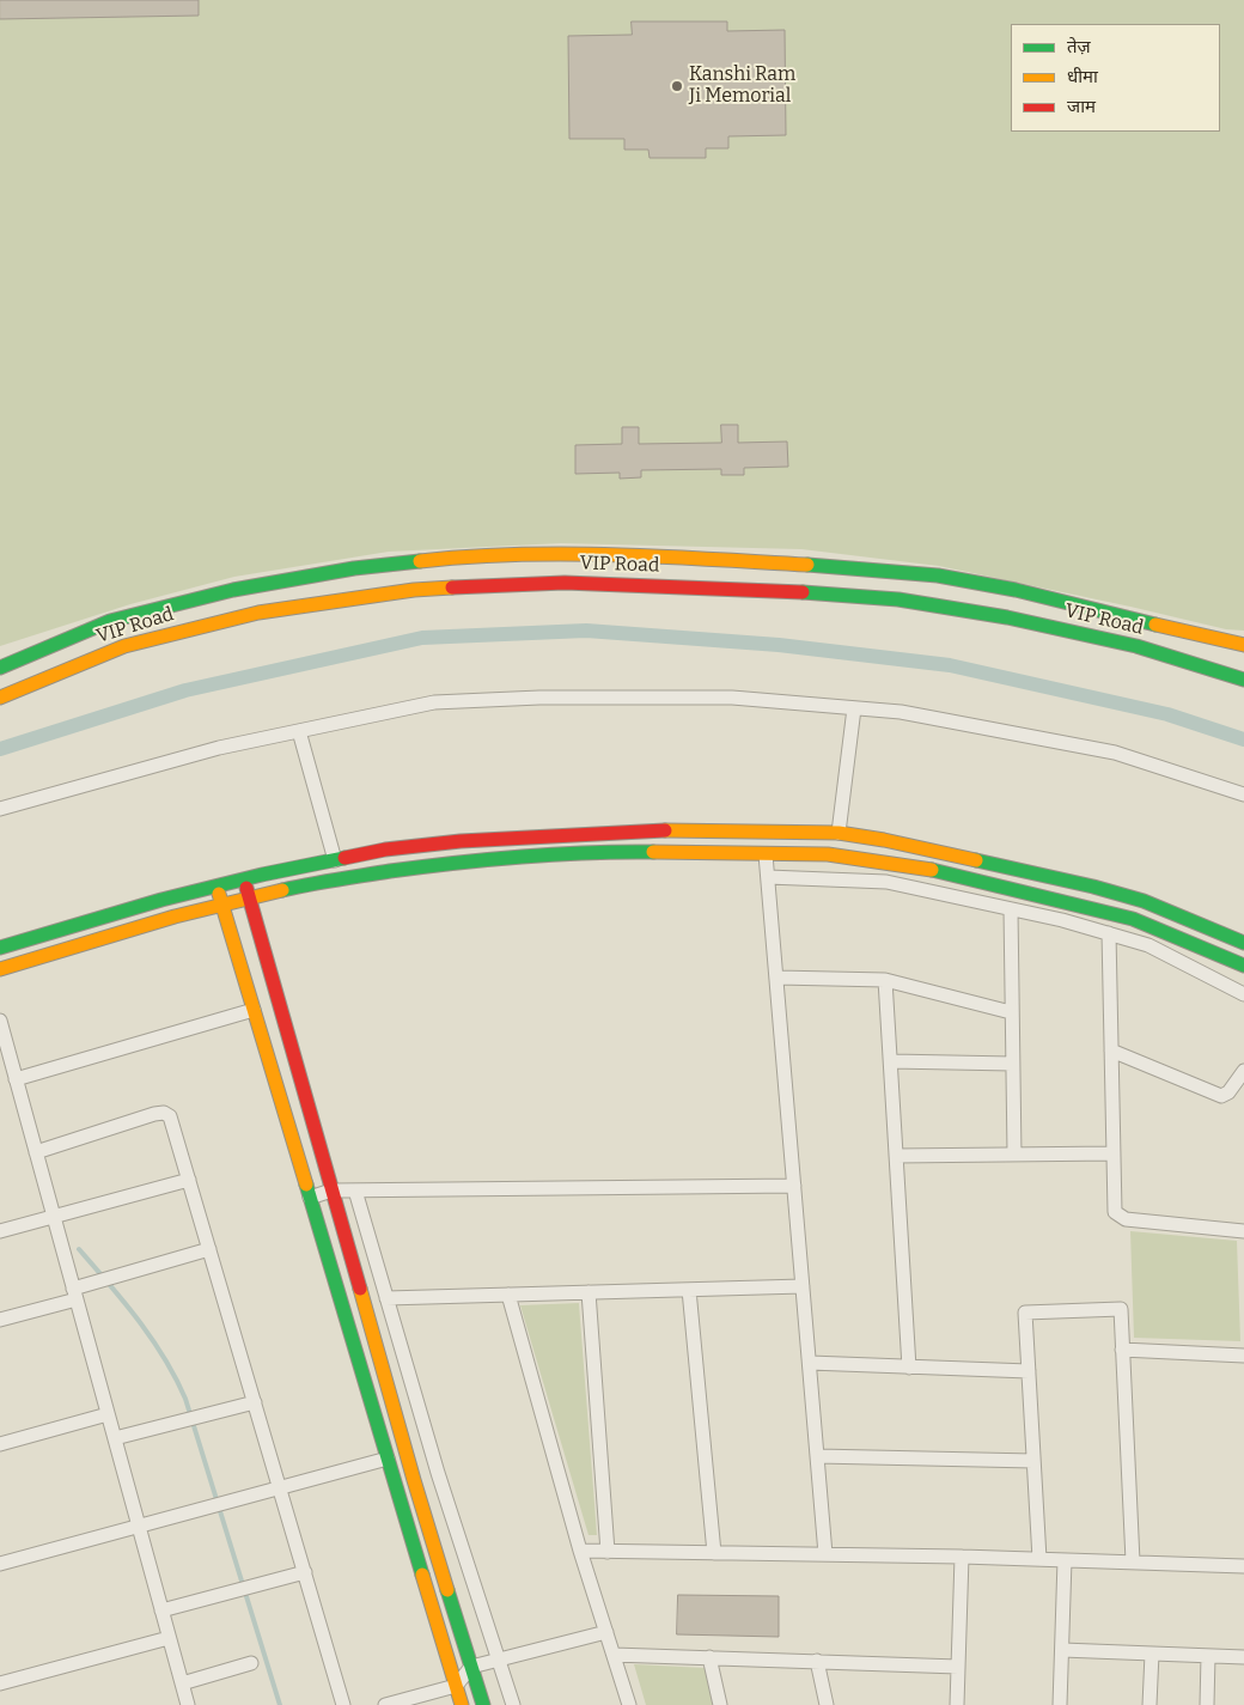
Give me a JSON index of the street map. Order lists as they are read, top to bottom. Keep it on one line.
{"streets":{"street":["VIP Road"]},"places":["Kanshi Ram Ji Memorial"],"legend":["तेज़","धीमा","जाम"]}
